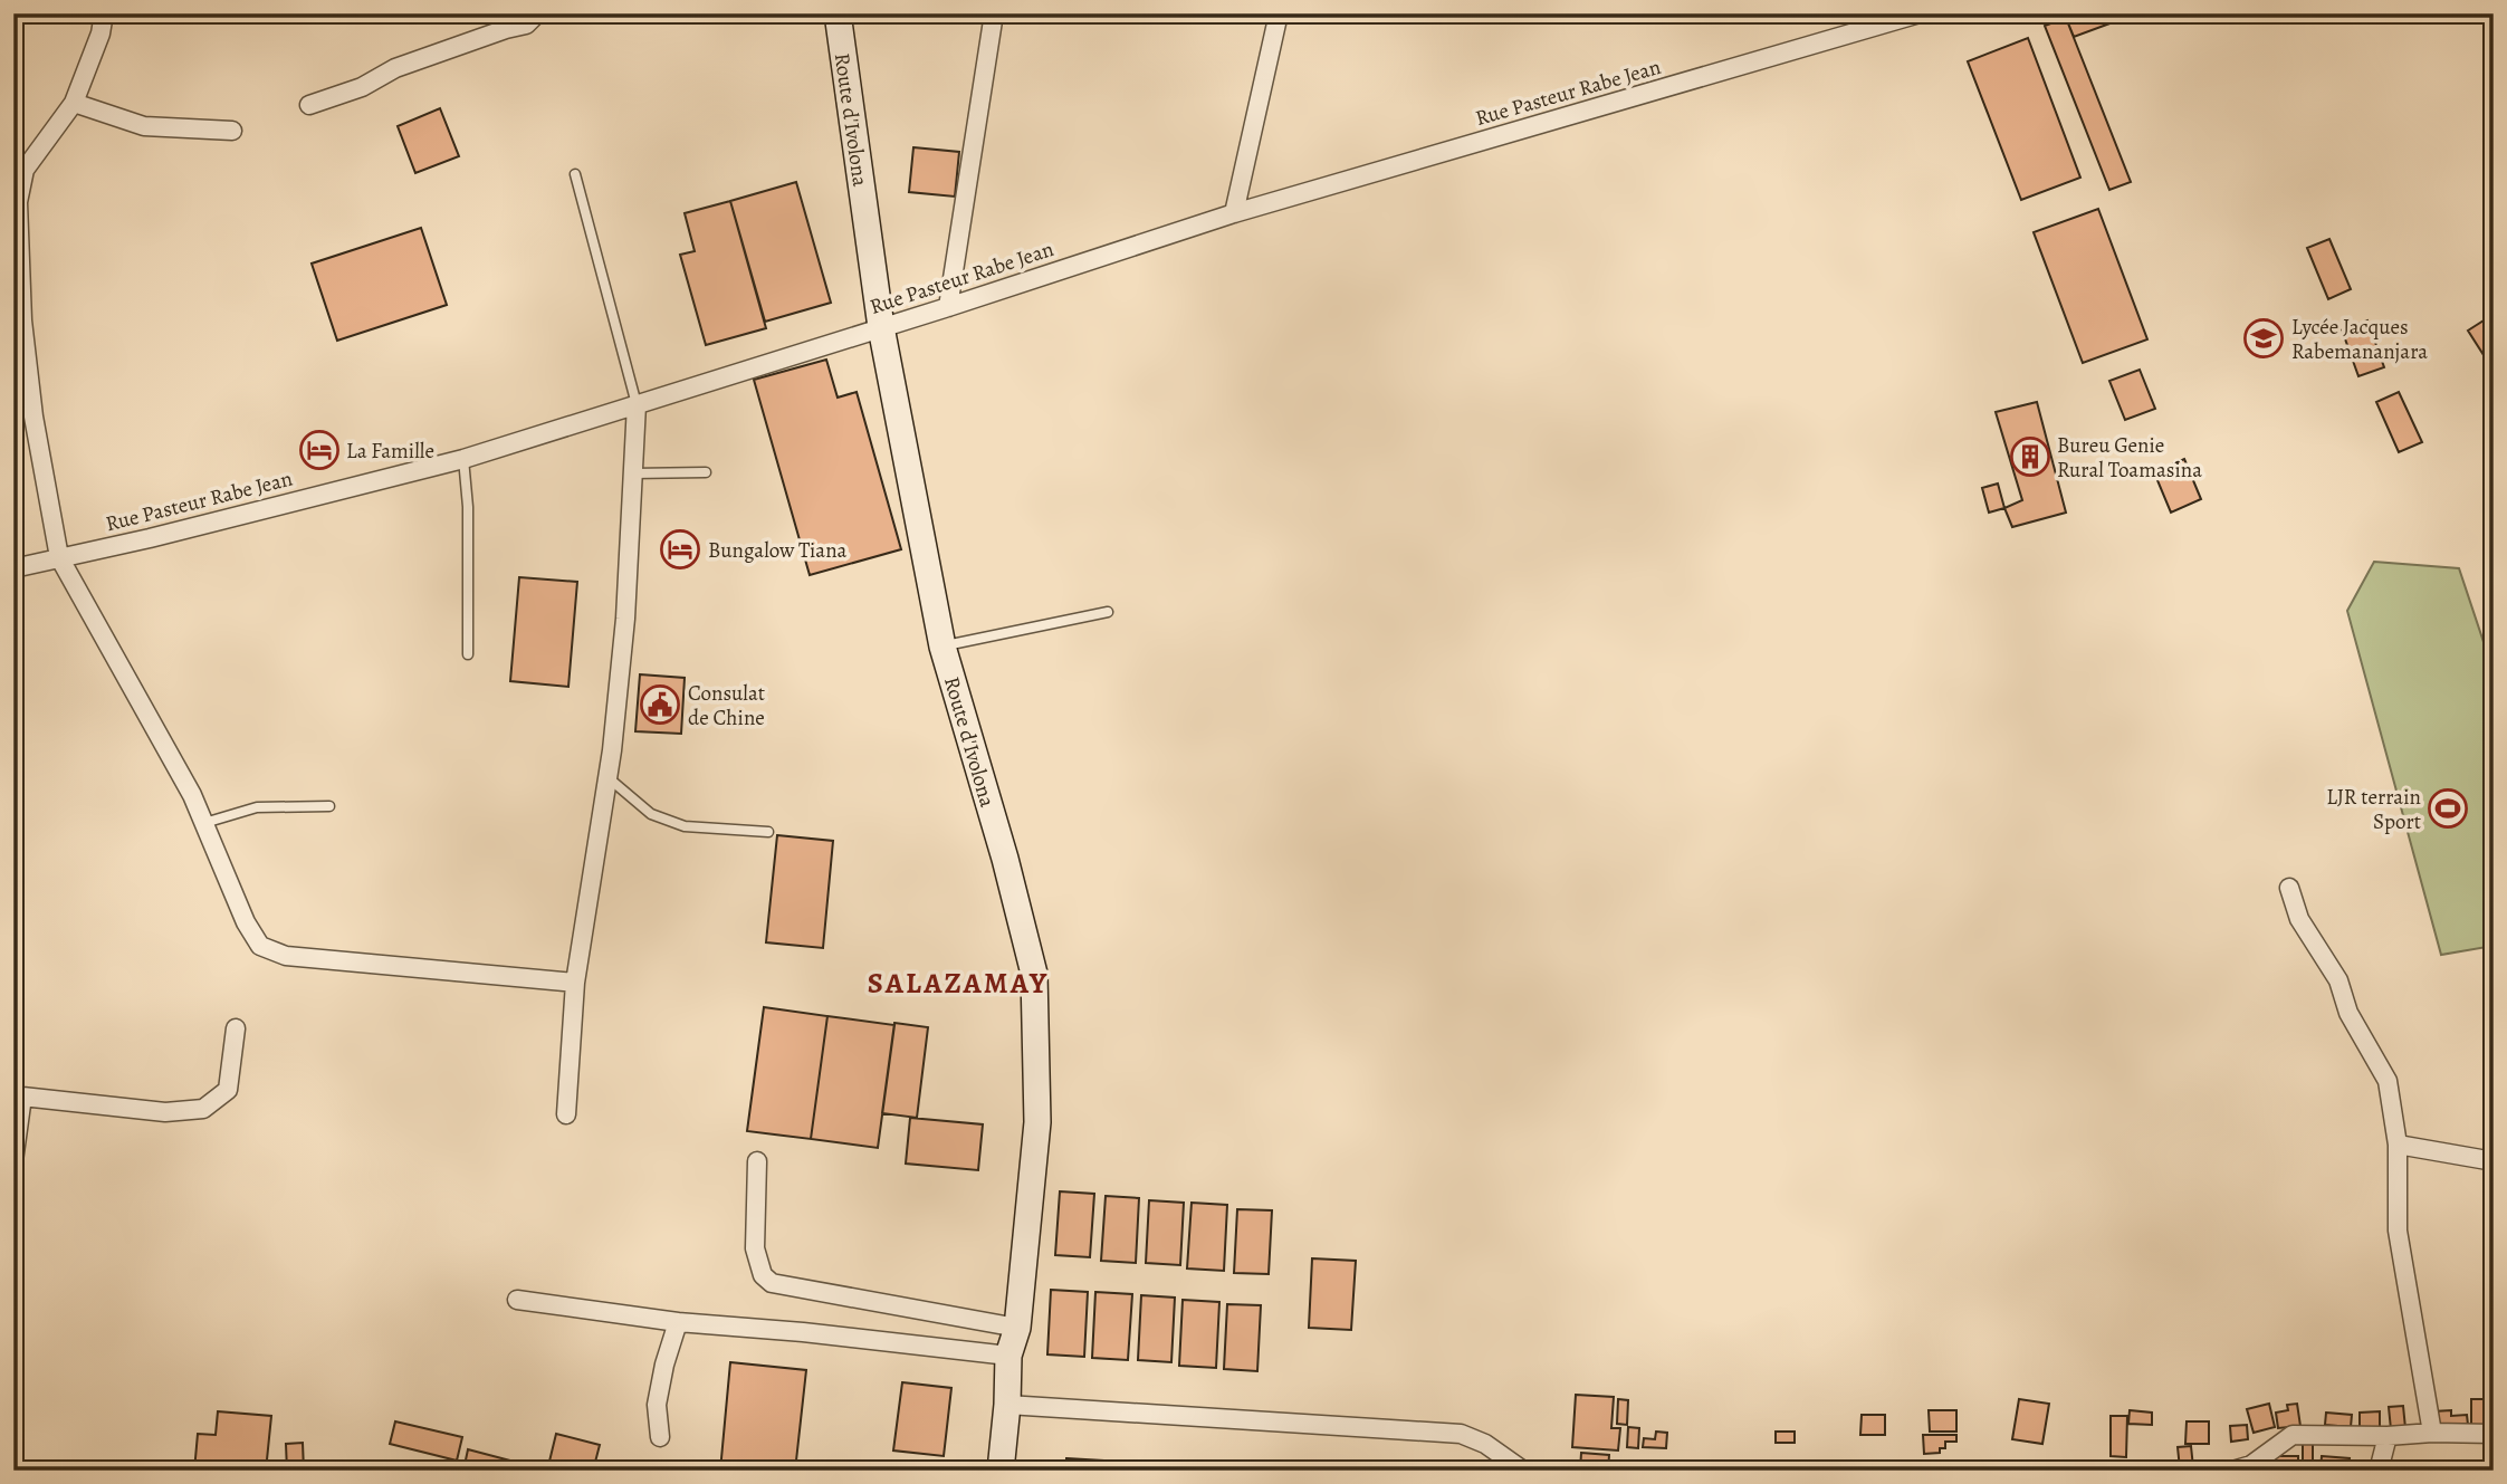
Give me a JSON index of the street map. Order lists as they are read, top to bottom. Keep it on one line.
{"streets":{"main road":["Route d'Ivolona"],"street":["Rue Pasteur Rabe Jean"]},"crossings":[["Rue Pasteur Rabe Jean","Route d'Ivolona"]],"districts":["SALAZAMAY"],"places":{"school or university":["Lycée Jacques Rabemananjara"],"hotel":["La Famille","Bungalow Tiana"],"building":["Bureu Genie Rural Toamasina"],"public building":["Consulat de Chine"],"sports":["LJR terrain Sport"]}}
